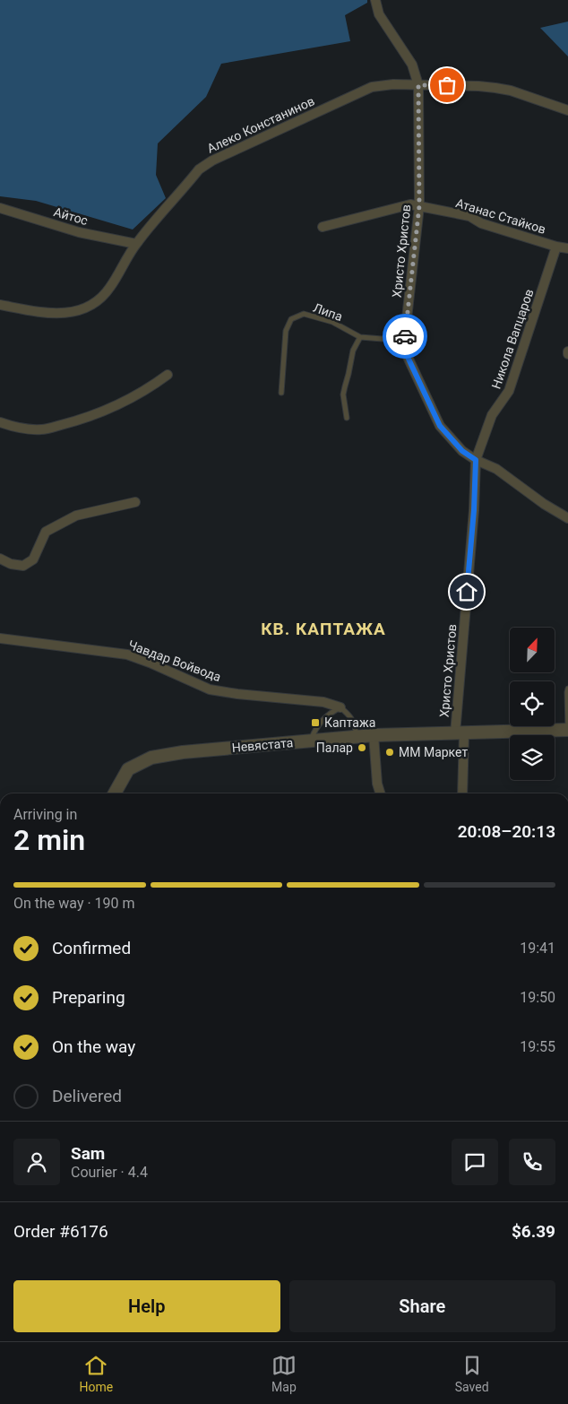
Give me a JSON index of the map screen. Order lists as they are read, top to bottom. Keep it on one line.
{"streets":{"street":["Алеко Констанинов","Айтос","Атанас Стайков","Христо Христов","Никола Вапцаров","Чавдар Войвода","Невястата"],"lane":["Липа"]},"crossings":[["Алеко Констанинов","Айтос"],["Алеко Констанинов","Христо Христов"],["Атанас Стайков","Христо Христов"],["Атанас Стайков","Никола Вапцаров"],["Христо Христов","Липа"],["Христо Христов","Никола Вапцаров"],["Христо Христов","Невястата"]],"districts":["КВ. КАПТАЖА"],"places":{"transit":["Каптажа"],"other":["Палар","ММ Маркет"]},"north":"top right","page":{"heading":["2 min","Arriving in","20:08–20:13"],"panel":["Sam","Courier · 4.4","Order #6176","$6.39"],"bar":"On the way · 190 m","list":[["Confirmed","19:41"],["Preparing","19:50"],["On the way","19:55"],"Delivered"],"buttons":["Help","Share"],"tabs":["Home","Map","Saved"]}}
